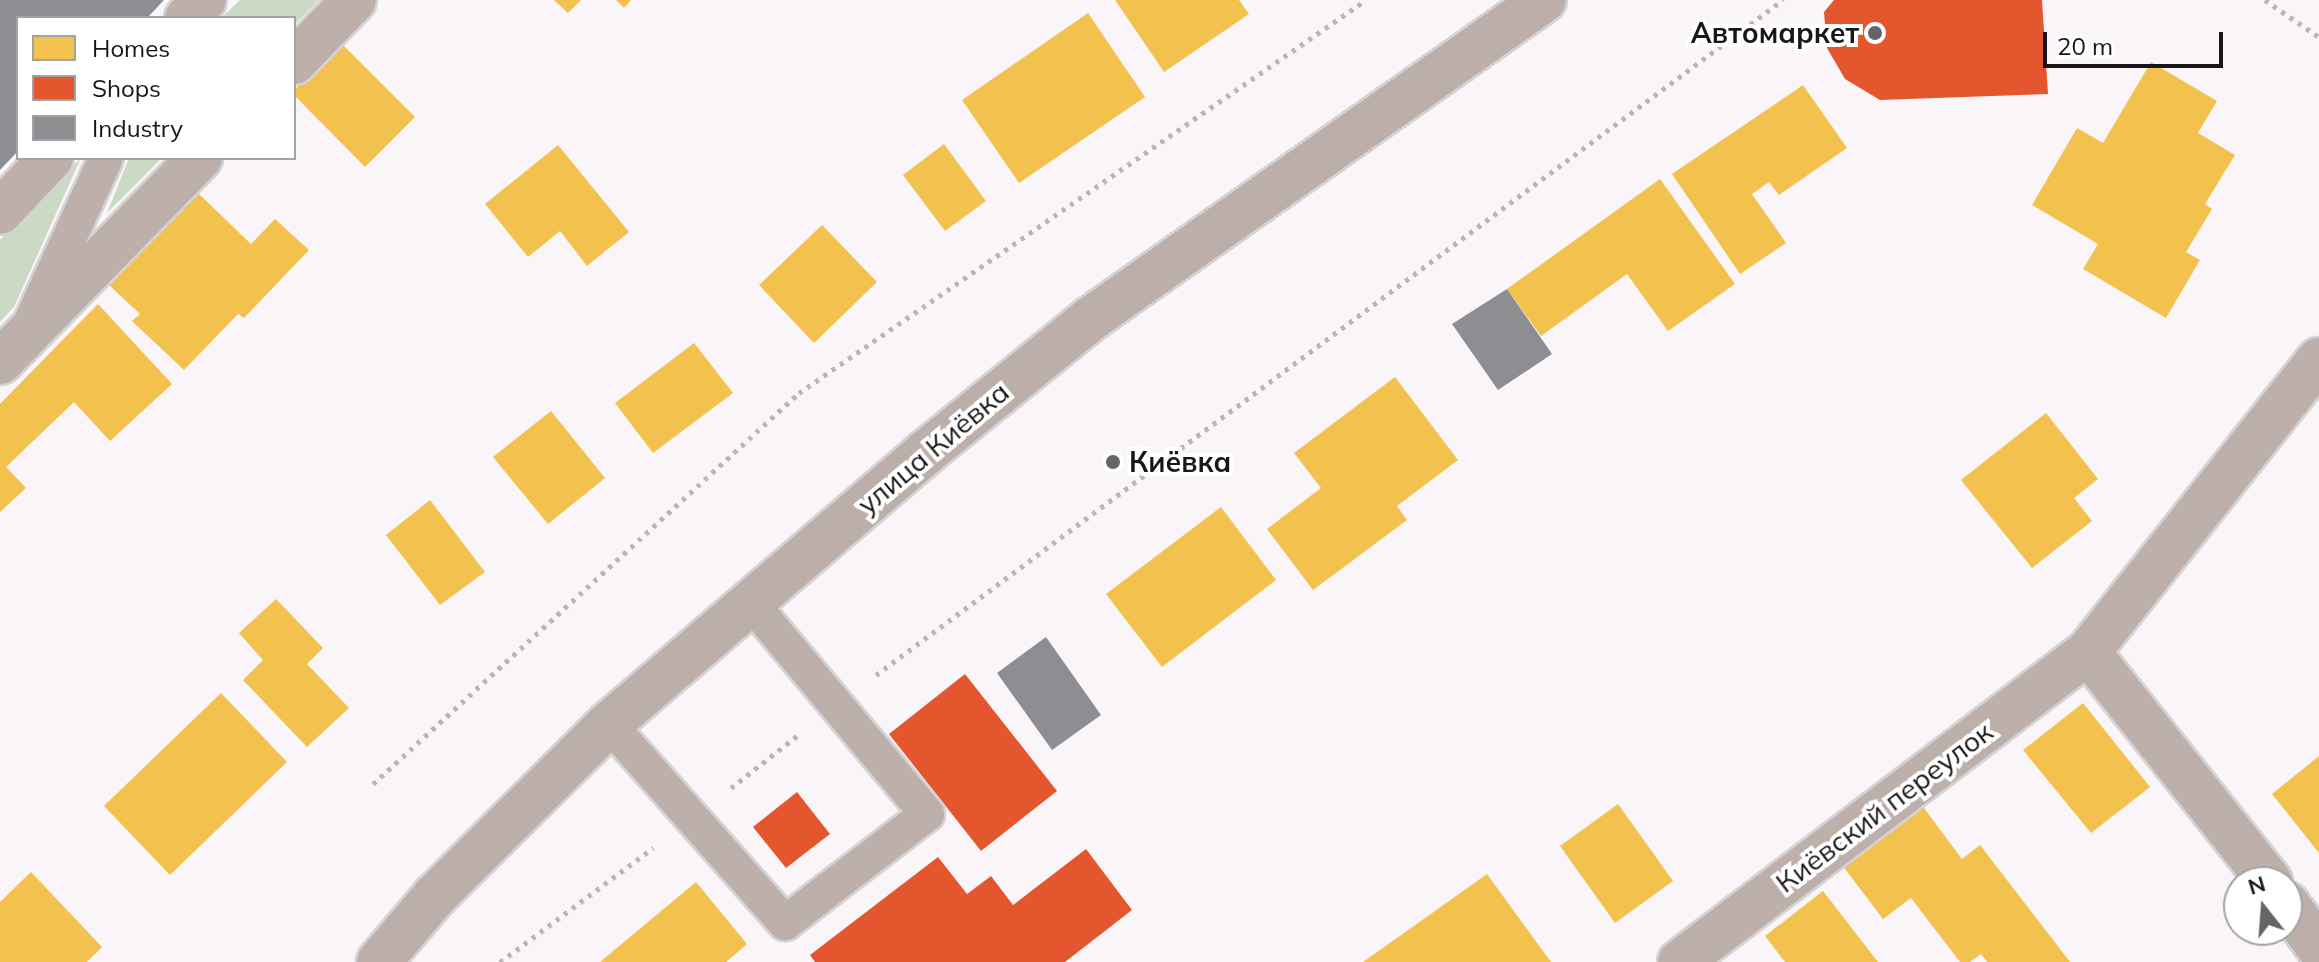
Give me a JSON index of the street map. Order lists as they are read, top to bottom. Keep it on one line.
{"streets":{"main road":["улица Киёвка"],"street":["Киёвский переулок"]},"places":["Автомаркет","Киёвка"],"legend":["Homes","Shops","Industry"],"scale_bar":"20 m","north":"top"}
